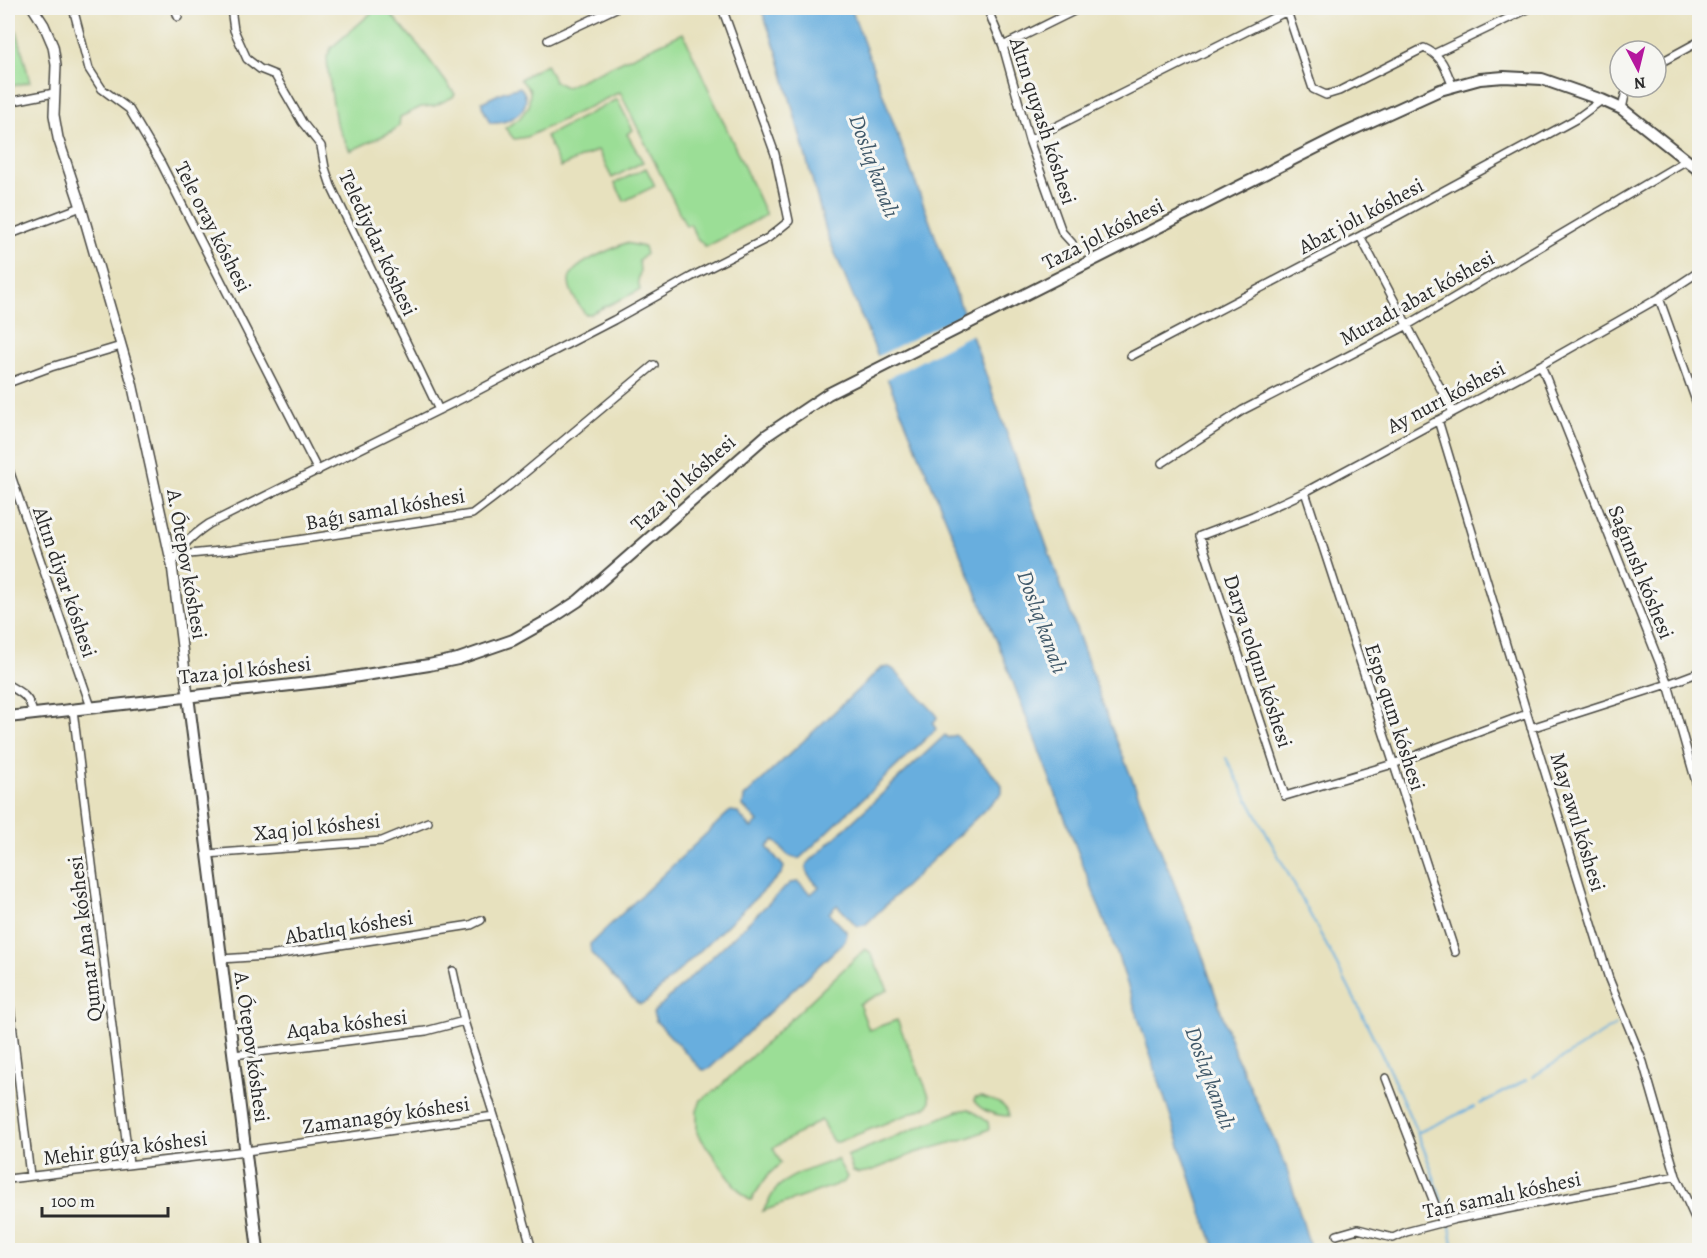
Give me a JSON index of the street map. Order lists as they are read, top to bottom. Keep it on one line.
{"streets":{"main road":["Taza jol kóshesi","A. Ótepov kóshesi"],"street":["Altın quyash kóshesi","Abat jolı kóshesi","Tele oray kóshesi","Telediydar kóshesi","Muradı abat kóshesi","Ay nurı kóshesi","Baǵı samal kóshesi","Saǵınısh kóshesi","Altın diyar kóshesi","Darya tolqını kóshesi","Espe qum kóshesi","May awıl kóshesi","Xaq jol kóshesi","Abatlıq kóshesi","Qumar Ana kóshesi","Aqaba kóshesi","Zamanagóy kóshesi","Mehir gúyа kóshesi","Tań samalı kóshesi"]},"crossings":[["Abat jolı kóshesi","Taza jol kóshesi"],["Taza jol kóshesi","Muradı abat kóshesi"],["Taza jol kóshesi","A. Ótepov kóshesi"],["Taza jol kóshesi","Altın diyar kóshesi"],["Taza jol kóshesi","Qumar Ana kóshesi"],["Ay nurı kóshesi","Saǵınısh kóshesi"],["Ay nurı kóshesi","Darya tolqını kóshesi"],["Ay nurı kóshesi","Espe qum kóshesi"],["Ay nurı kóshesi","May awıl kóshesi"],["A. Ótepov kóshesi","Xaq jol kóshesi"],["A. Ótepov kóshesi","Abatlıq kóshesi"],["A. Ótepov kóshesi","Aqaba kóshesi"],["A. Ótepov kóshesi","Zamanagóy kóshesi"],["A. Ótepov kóshesi","Mehir gúyа kóshesi"],["Darya tolqını kóshesi","Espe qum kóshesi"],["May awıl kóshesi","Tań samalı kóshesi"],["Qumar Ana kóshesi","Mehir gúyа kóshesi"],["Aqaba kóshesi","Zamanagóy kóshesi"],["Zamanagóy kóshesi","Mehir gúyа kóshesi"]],"water":["Doslıq kanalı"],"scale_bar":"100 m","north":"bottom"}
